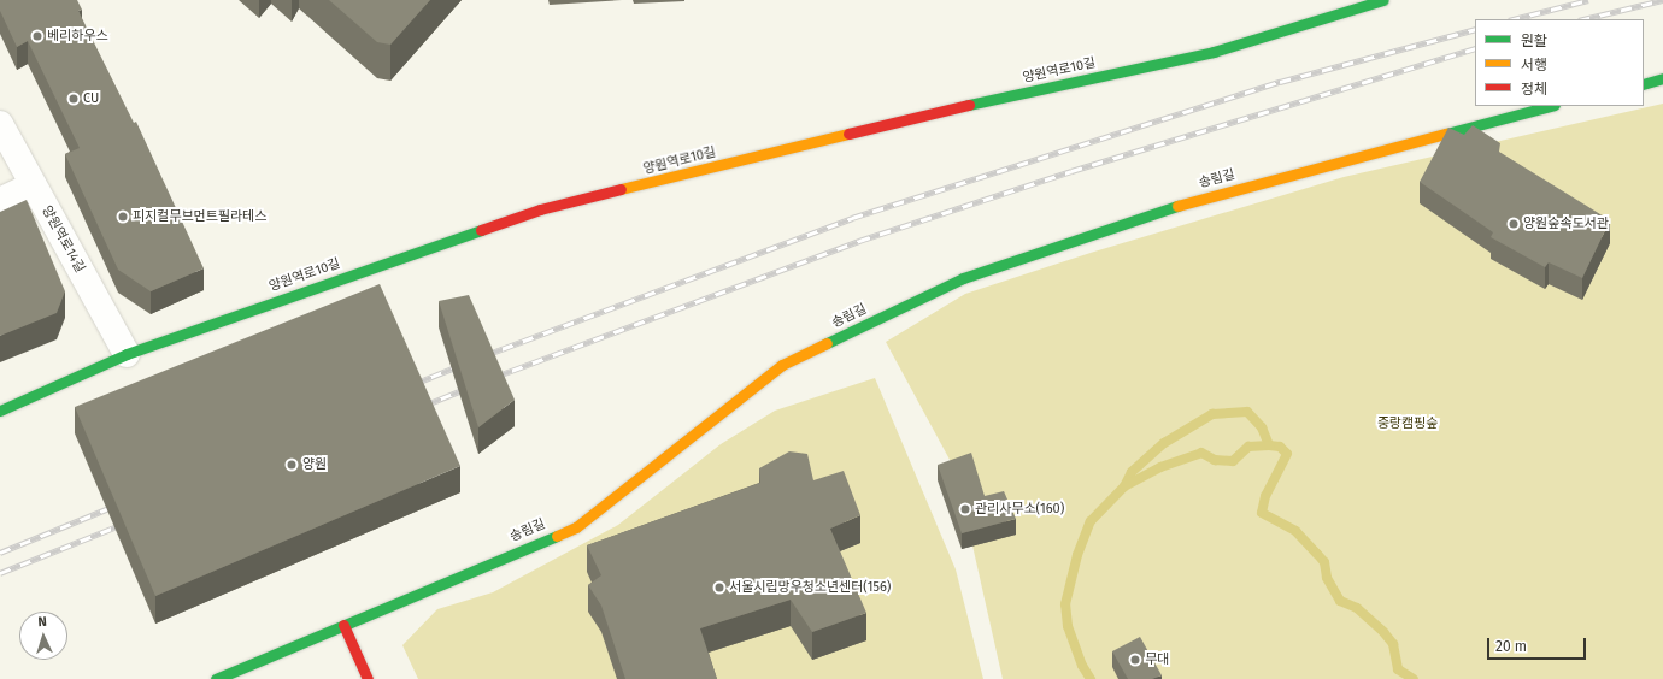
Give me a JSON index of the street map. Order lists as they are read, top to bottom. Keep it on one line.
{"streets":{"street":["양원역로10길","송림길","양원역로14길"]},"crossings":[["양원역로10길","양원역로14길"]],"parks":["중랑캠핑숲"],"places":["베리하우스","CU","피지컬무브먼트필라테스","양원숲속도서관","양원","관리사무소(160)","서울시립망우청소년센터(156)","무대"],"legend":["원활","서행","정체"],"scale_bar":"20 m","north":"top"}
